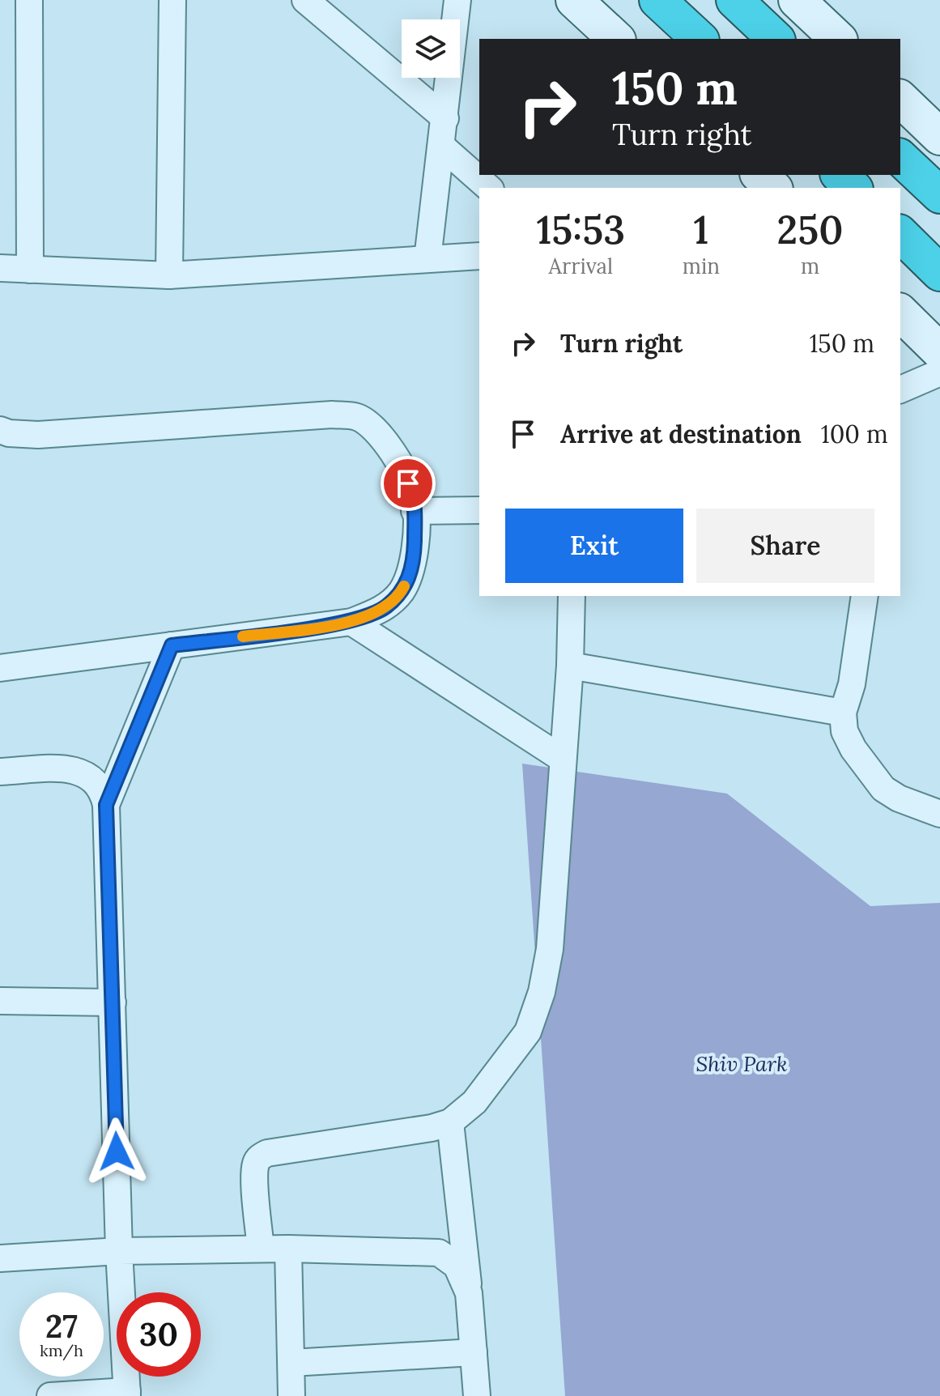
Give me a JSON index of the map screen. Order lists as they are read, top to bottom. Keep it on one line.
{"parks":["Shiv Park"],"page":{"turn":["150 m","Turn right"],"eta":["15:53","Arrival","1","min","250","m"],"list":[{"name":"Turn right","value":"150 m"},{"name":"Arrive at destination","value":"100 m"}],"buttons":["Exit","Share"],"speed":"27 km/h","limit":"30"}}
